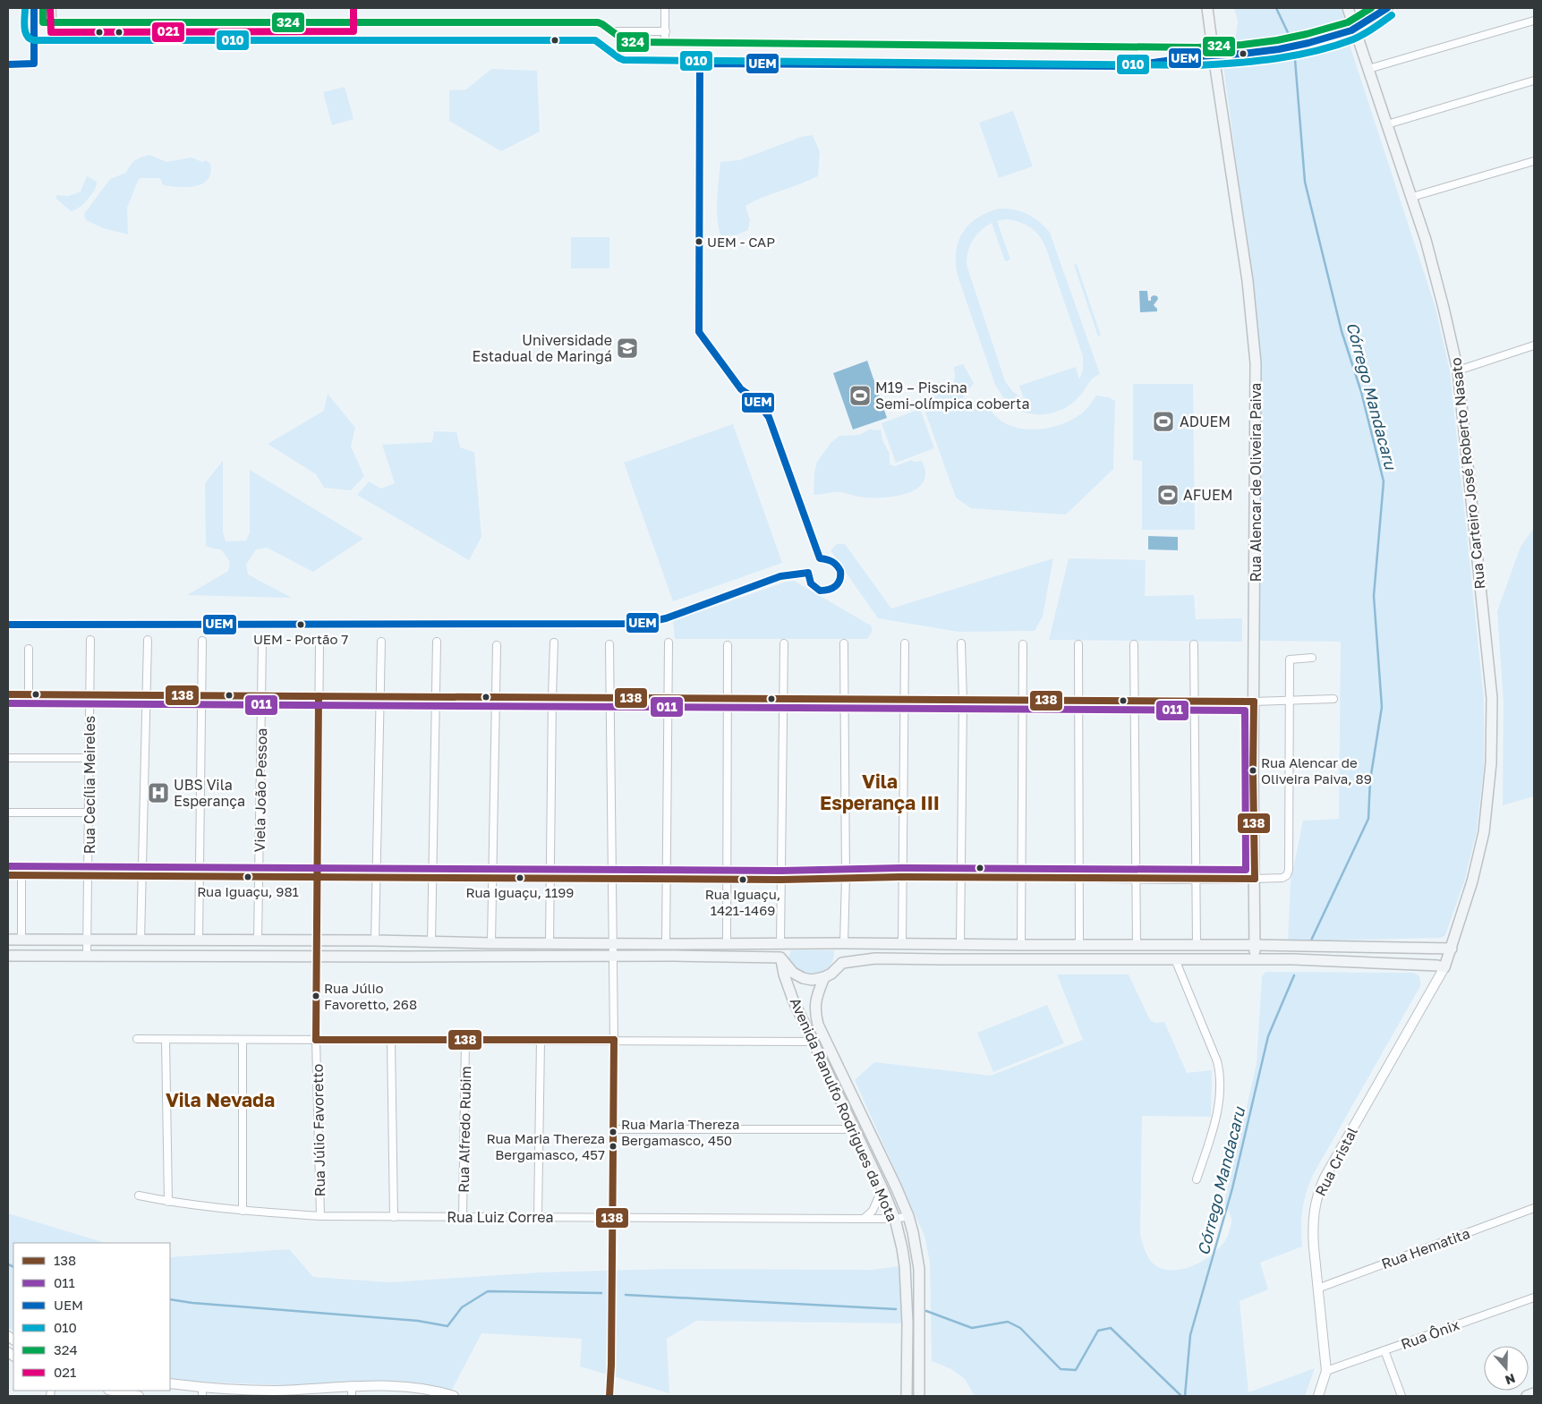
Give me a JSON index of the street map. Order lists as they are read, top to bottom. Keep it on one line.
{"streets":{"main road":["Rua Carteiro José Roberto Nasato","Rua Alencar de Oliveira Paiva","Avenida Ranulfo Rodrigues da Mota","Rua Cristal"],"street":["Rua Cecília Meireles","Viela João Pessoa","Rua Alfredo Rubim","Rua Júlio Favoretto","Rua Luiz Correa","Rua Hematita","Rua Ônix"]},"crossings":[["Rua Carteiro José Roberto Nasato","Rua Cristal"],["Avenida Ranulfo Rodrigues da Mota","Rua Luiz Correa"],["Rua Alfredo Rubim","Rua Luiz Correa"],["Rua Júlio Favoretto","Rua Luiz Correa"],["Rua Cristal","Rua Hematita"],["Rua Cristal","Rua Ônix"]],"districts":["Vila Esperança III","Vila Nevada"],"water":["Córrego Mandacaru"],"places":{"other":["UEM - CAP","UEM - Portão 7","Rua Alencar de Oliveira Paiva, 89","Rua Iguaçu, 981","Rua Iguaçu, 1199","Rua Iguaçu, 1421-1469","Rua Júlio Favoretto, 268","Rua Maria Thereza Bergamasco, 450","Rua Maria Thereza Bergamasco, 457"],"school or university":["Universidade Estadual de Maringá"],"sports":["M19 – Piscina Semi-olímpica coberta","ADUEM","AFUEM"],"hospital":["UBS Vila Esperança"]},"lines":["transit line UEM","transit line 010","transit line 324","transit line 021","transit line 138","transit line 011"],"legend":["138","011","UEM","010","324","021"],"north":"bottom"}
